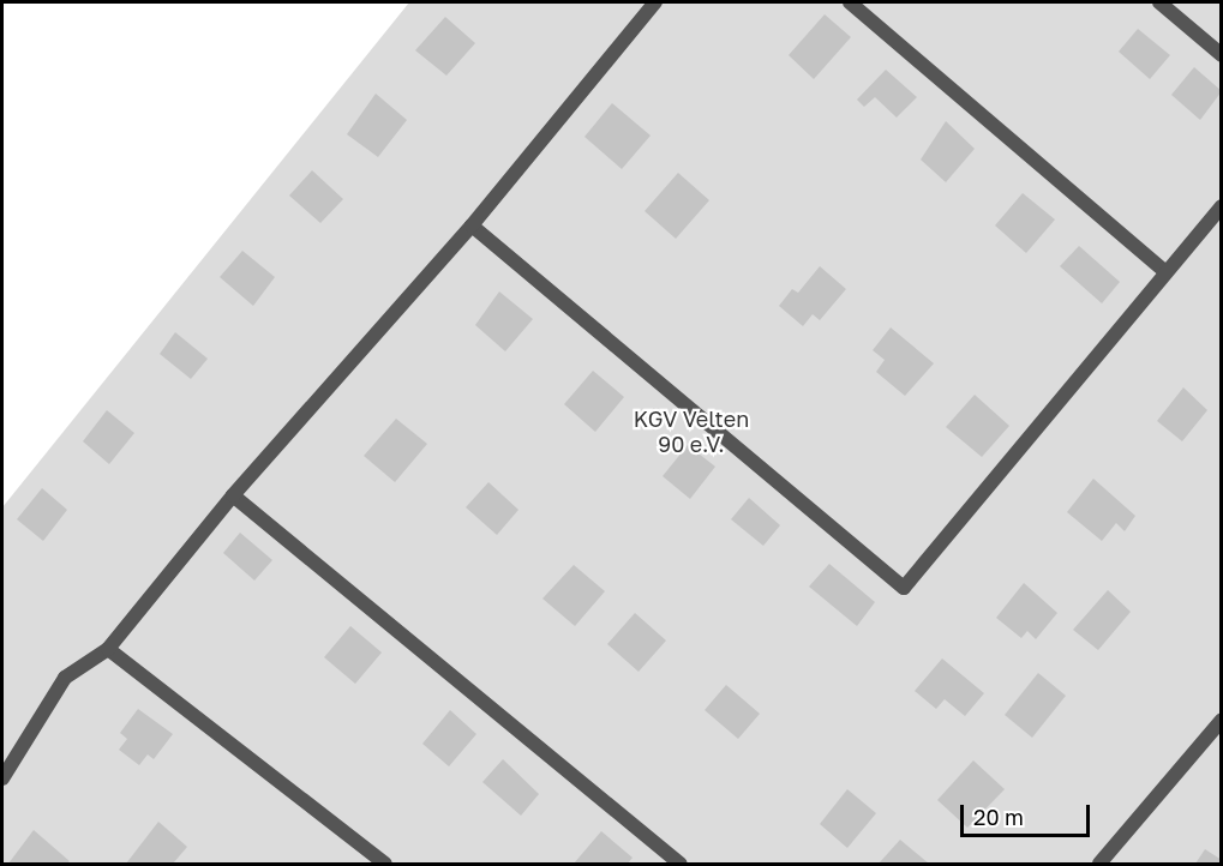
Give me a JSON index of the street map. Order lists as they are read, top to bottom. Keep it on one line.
{"parks":["KGV Velten 90 e.V."],"scale_bar":"20 m"}
